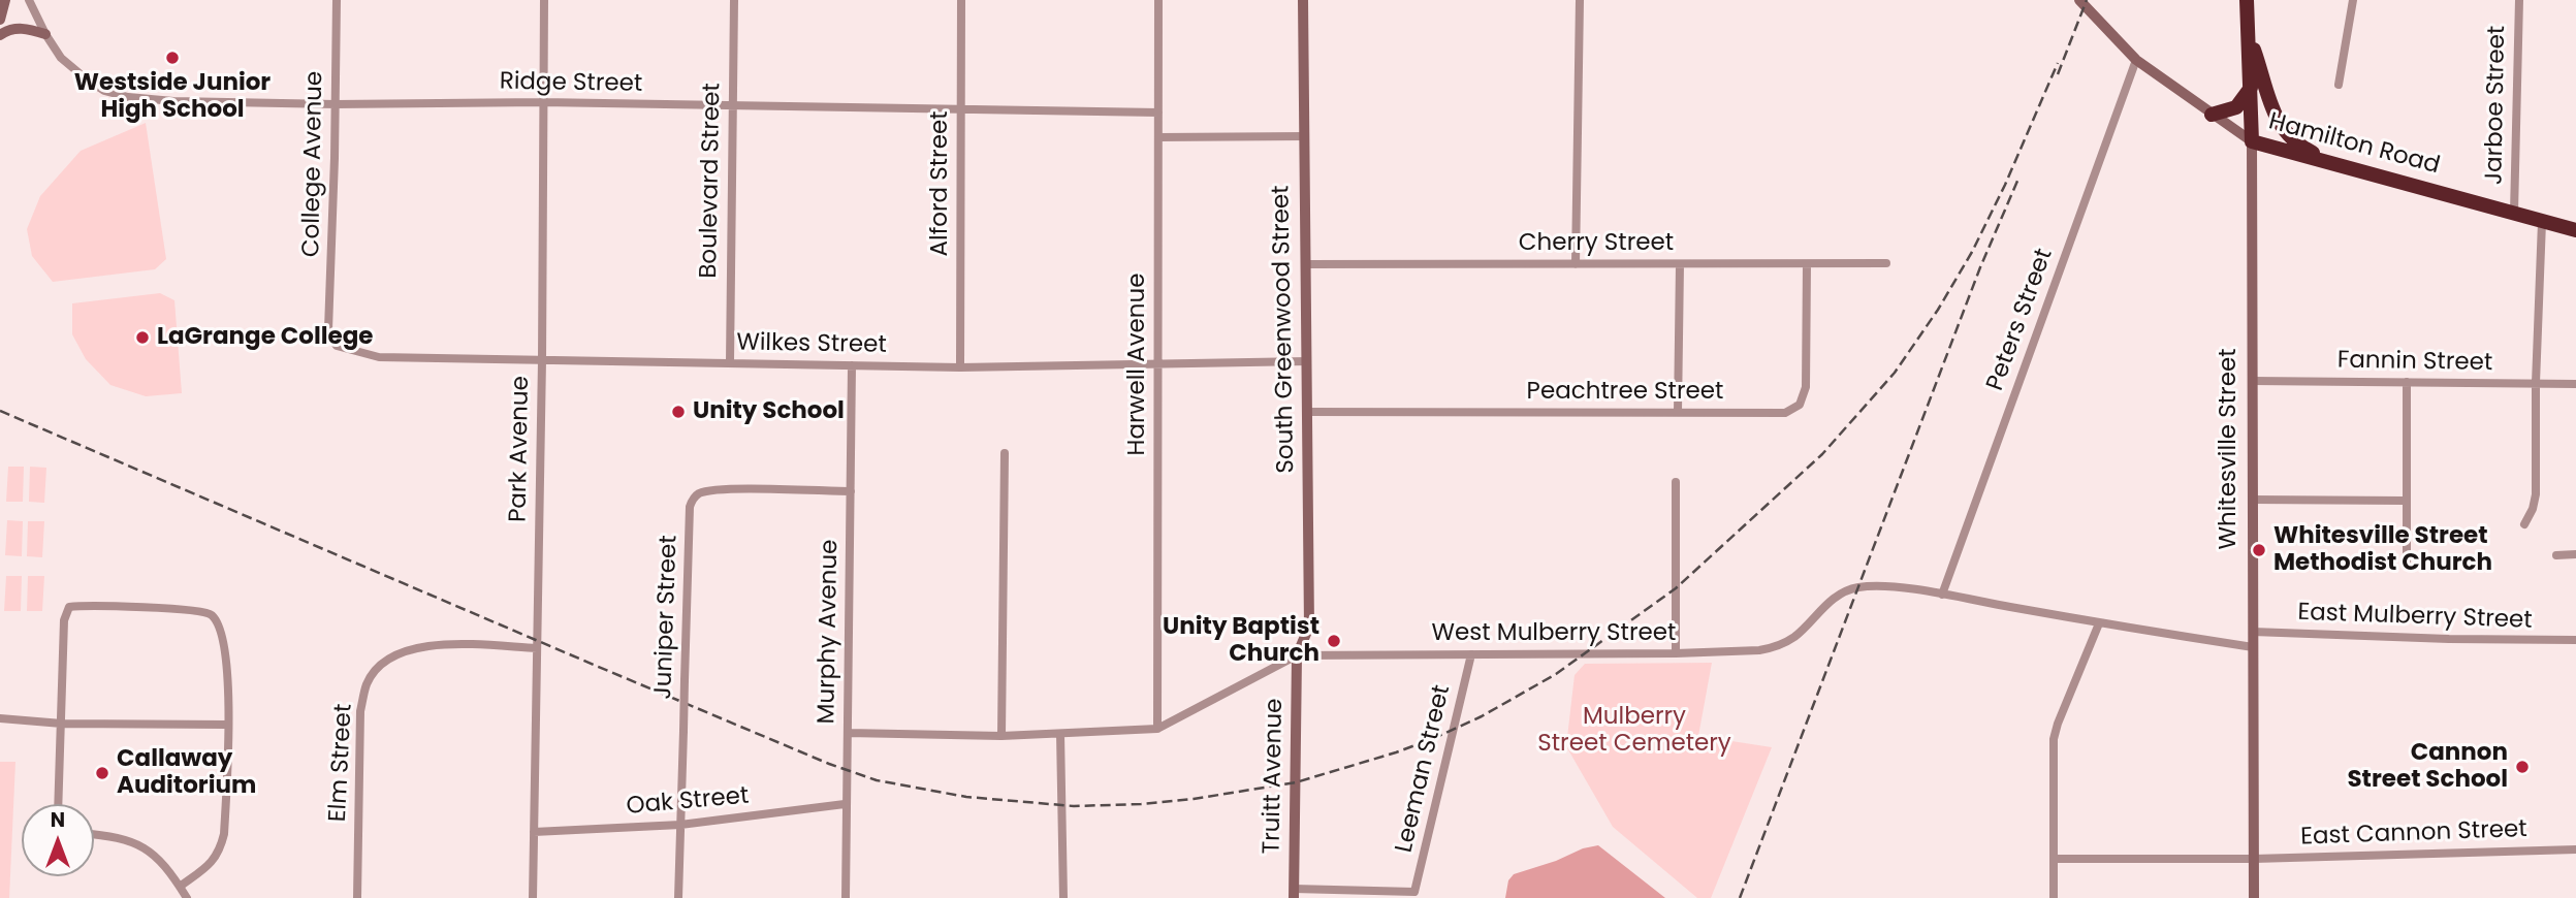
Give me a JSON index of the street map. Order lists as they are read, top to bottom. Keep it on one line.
{"streets":{"highway":["Hamilton Road","Whitesville Street"],"street":["Ridge Street","Jarboe Street","College Avenue","Boulevard Street","Alford Street","Cherry Street","Peters Street","South Greenwood Street","Wilkes Street","Fannin Street","Harwell Avenue","Peachtree Street","Park Avenue","Juniper Street","East Mulberry Street","Murphy Avenue","West Mulberry Street","Elm Street","Leeman Street","Truitt Avenue","Oak Street","East Cannon Street"]},"crossings":[["Ridge Street","College Avenue"],["Ridge Street","Boulevard Street"],["Ridge Street","Alford Street"],["Ridge Street","Harwell Avenue"],["Ridge Street","Park Avenue"],["Jarboe Street","Hamilton Road"],["Hamilton Road","Peters Street"],["Hamilton Road","Whitesville Street"],["College Avenue","Wilkes Street"],["Boulevard Street","Wilkes Street"],["Alford Street","Wilkes Street"],["Cherry Street","South Greenwood Street"],["Cherry Street","Peachtree Street"],["Peters Street","West Mulberry Street"],["South Greenwood Street","Wilkes Street"],["South Greenwood Street","Peachtree Street"],["South Greenwood Street","West Mulberry Street"],["South Greenwood Street","Truitt Avenue"],["Wilkes Street","Harwell Avenue"],["Wilkes Street","Park Avenue"],["Wilkes Street","Murphy Avenue"],["Fannin Street","Whitesville Street"],["Harwell Avenue","West Mulberry Street"],["Park Avenue","Elm Street"],["Park Avenue","Oak Street"],["Whitesville Street","East Mulberry Street"],["Whitesville Street","West Mulberry Street"],["Whitesville Street","East Cannon Street"],["Juniper Street","Murphy Avenue"],["Juniper Street","Oak Street"],["Murphy Avenue","West Mulberry Street"],["Murphy Avenue","Oak Street"],["West Mulberry Street","Leeman Street"],["West Mulberry Street","Truitt Avenue"],["Leeman Street","Truitt Avenue"]],"parks":["Mulberry Street Cemetery"],"places":["Westside Junior High School","LaGrange College","Unity School","Whitesville Street Methodist Church","Unity Baptist Church","Cannon Street School","Callaway Auditorium"],"north":"top"}
